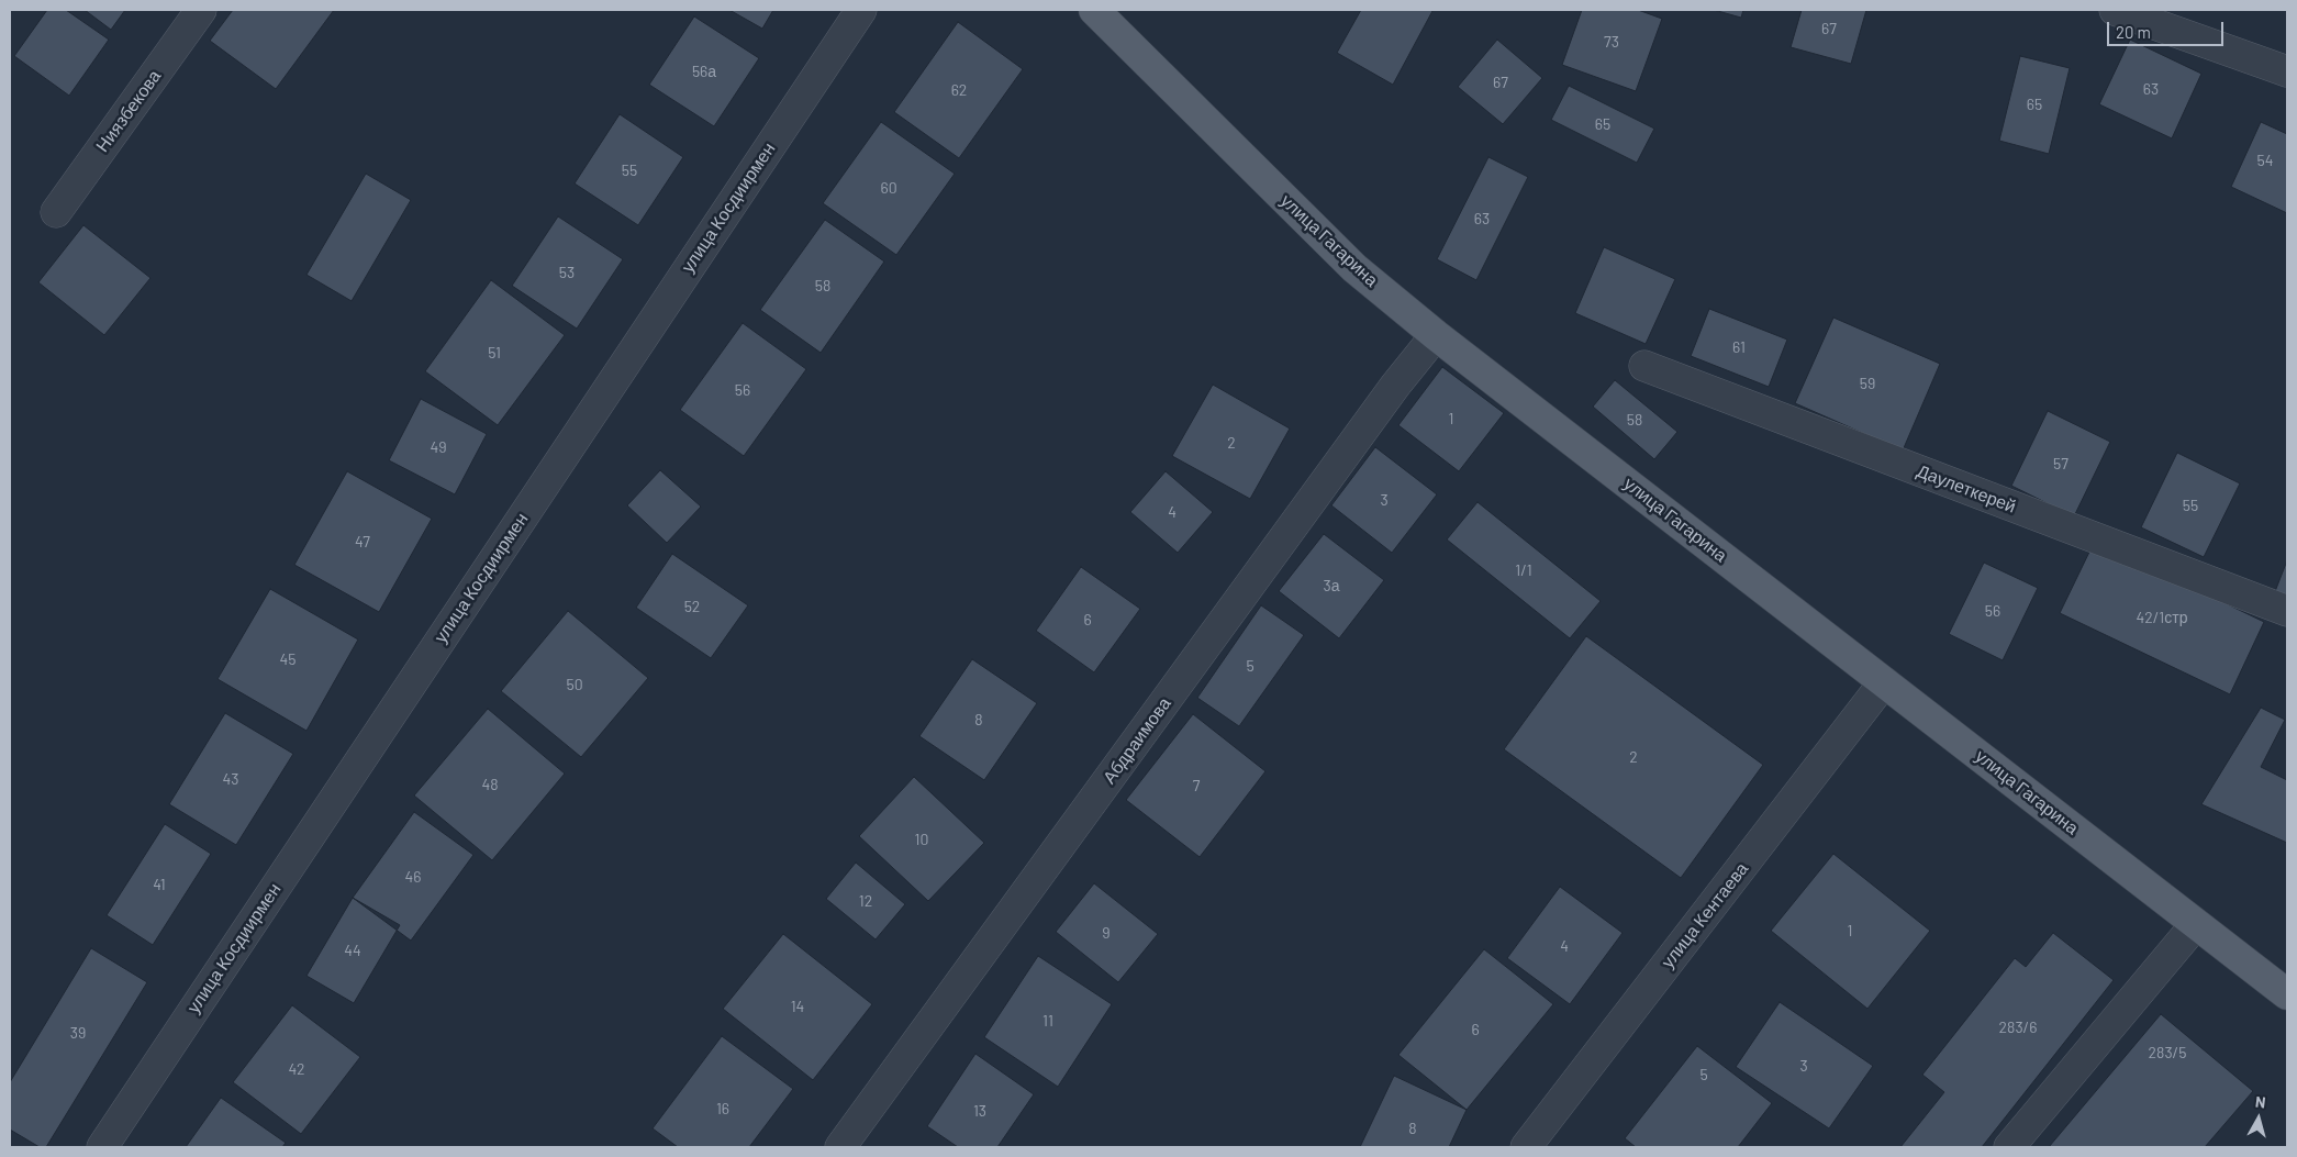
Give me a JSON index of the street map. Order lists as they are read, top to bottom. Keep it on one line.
{"streets":{"main road":["улица Гагарина"],"street":["Ниязбекова","улица Косдиирмен","Даулеткерей","Абдраимова","улица Кентаева"]},"crossings":[["улица Гагарина","Абдраимова"],["улица Гагарина","улица Кентаева"]],"house_numbers":["67","73","56а","67","63","62","65","65","54","55","60","63","53","58","61","51","59","56","1","58","2","49","57","3","55","4","47","1/1","3а","52","56","42/1стр","6","45","5","50","8","2","43","48","7","10","46","41","12","1","9","4","44","14","11","283/6","6","39","283/5","3","42","5","16","13","8"],"scale_bar":"20 m","north":"top"}
